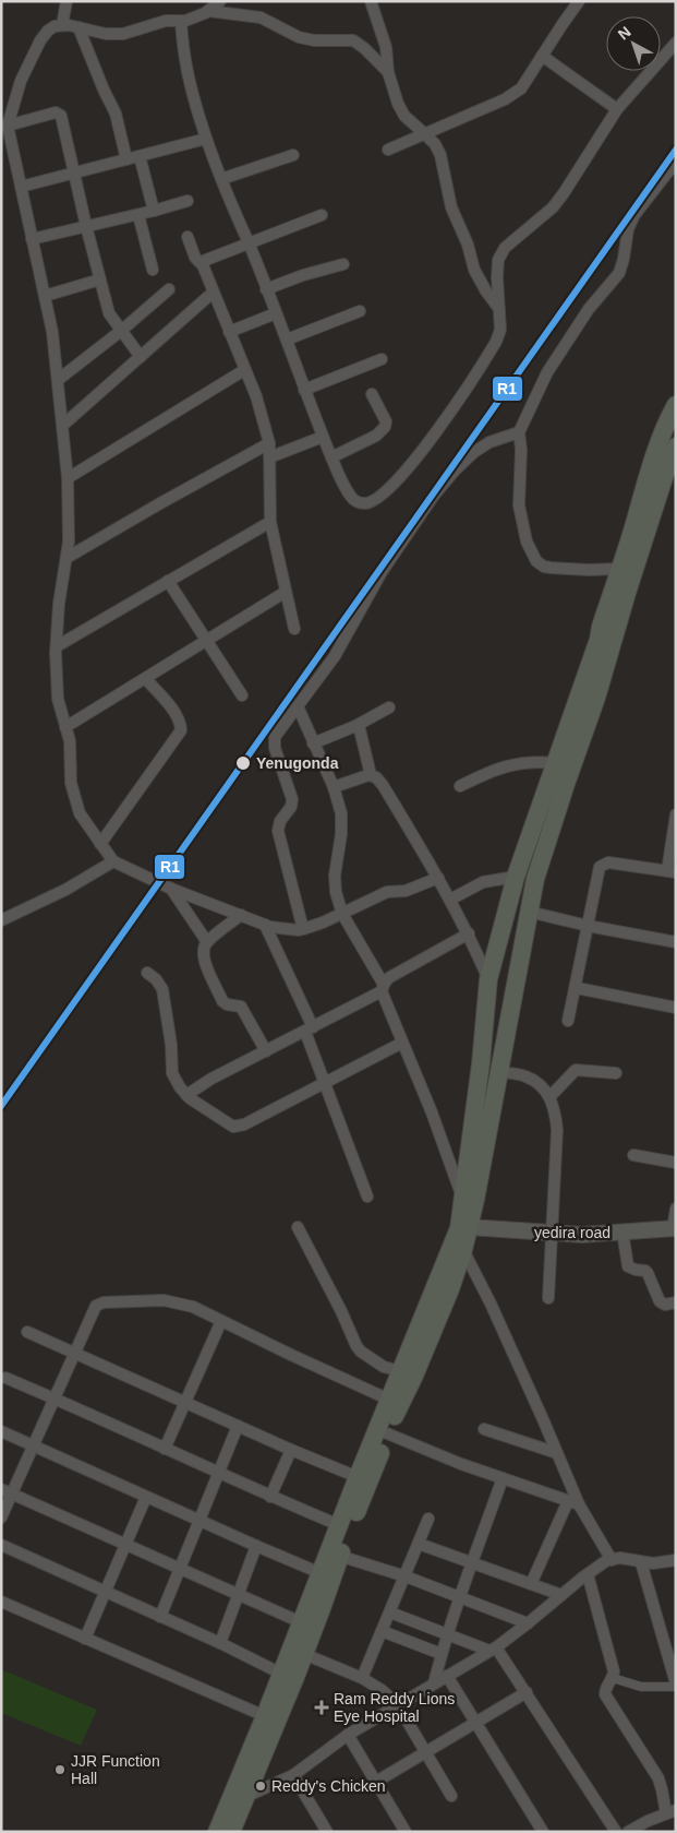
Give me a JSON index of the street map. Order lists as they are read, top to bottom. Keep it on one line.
{"streets":{"main road":["yedira road"]},"places":{"other":["Yenugonda","JJR Function Hall","Reddy's Chicken"],"health":["Ram Reddy Lions Eye Hospital"]},"lines":["transit line R1"],"north":"top left"}
